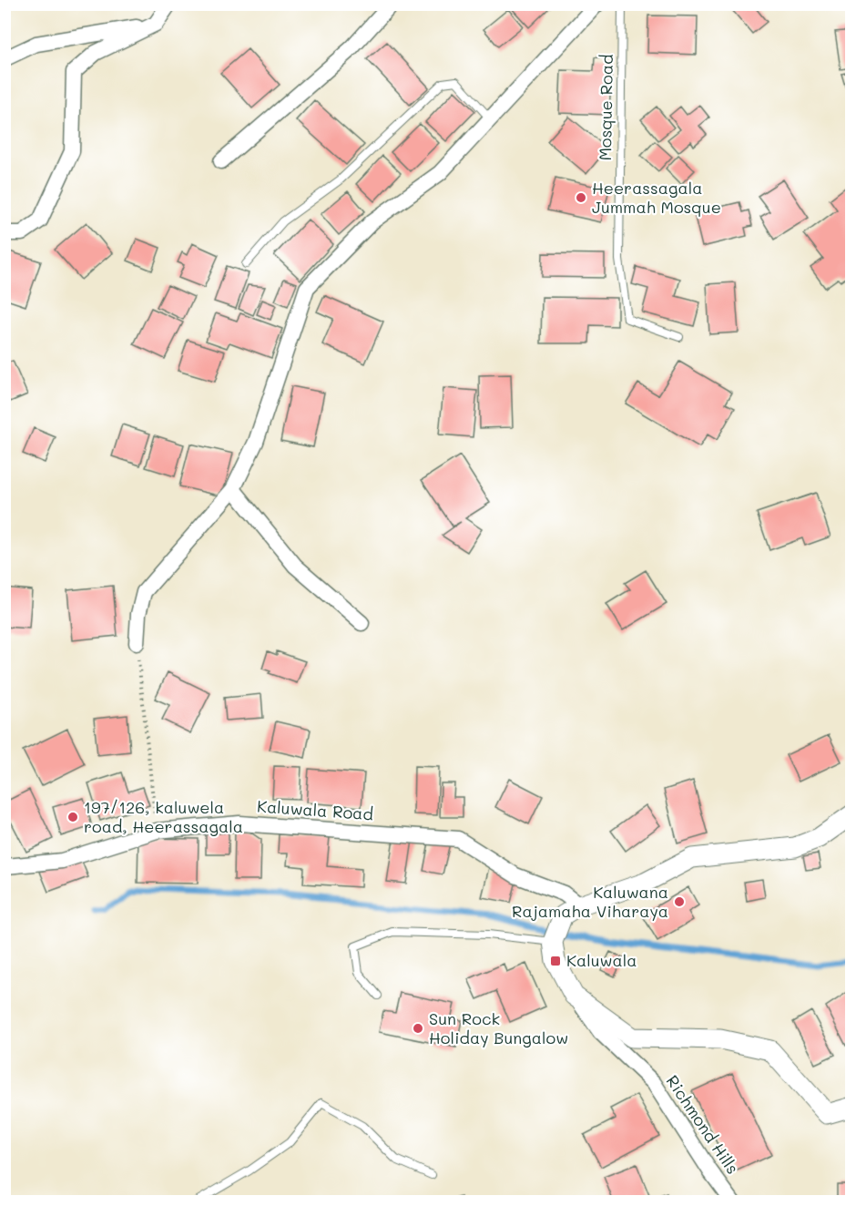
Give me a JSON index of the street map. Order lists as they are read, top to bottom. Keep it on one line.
{"streets":{"street":["Kaluwala Road","Richmond Hills"],"lane":["Mosque Road"]},"places":{"other":["Heerassagala Jummah Mosque","197/126, kaluwela road, Heerassagala","Kaluwana Rajamaha Viharaya","Sun Rock Holiday Bungalow"],"transit":["Kaluwala"]}}
